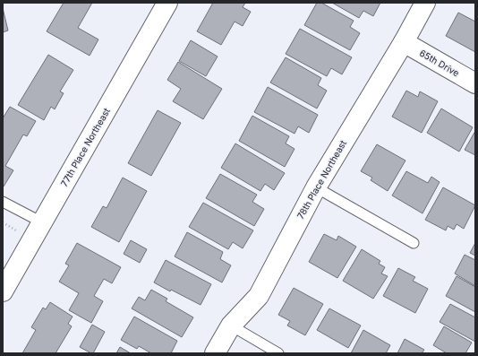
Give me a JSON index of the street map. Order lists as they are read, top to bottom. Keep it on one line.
{"streets":{"street":["65th Drive","77th Place Northeast","78th Place Northeast"]},"crossings":[["65th Drive","78th Place Northeast"]]}
